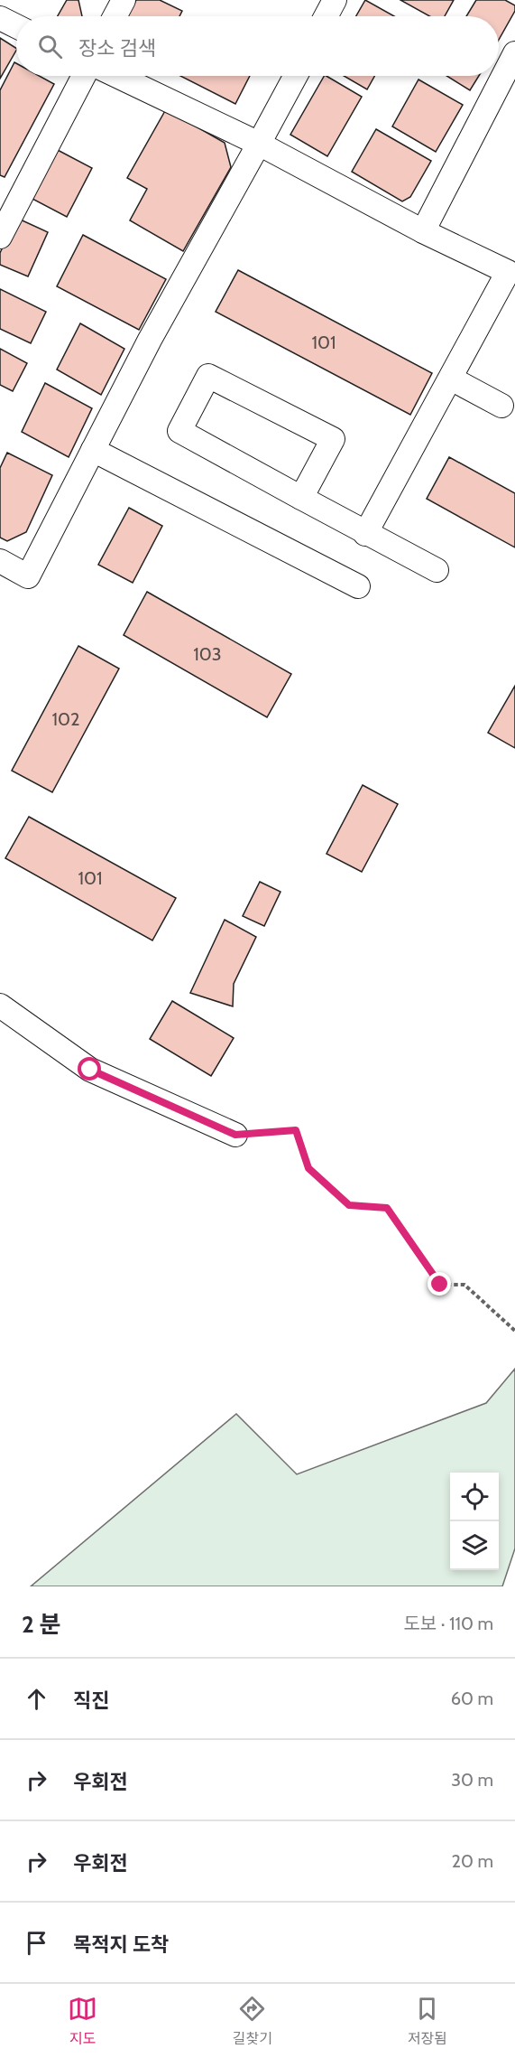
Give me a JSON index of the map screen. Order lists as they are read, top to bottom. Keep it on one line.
{"house_numbers":["101","103","102","101"],"page":{"search":"장소 검색","heading":["2 분","도보 · 110 m"],"list":[["직진","60 m"],["우회전","30 m"],["우회전","20 m"],"목적지 도착"],"nav":["지도","길찾기","저장됨"]}}
